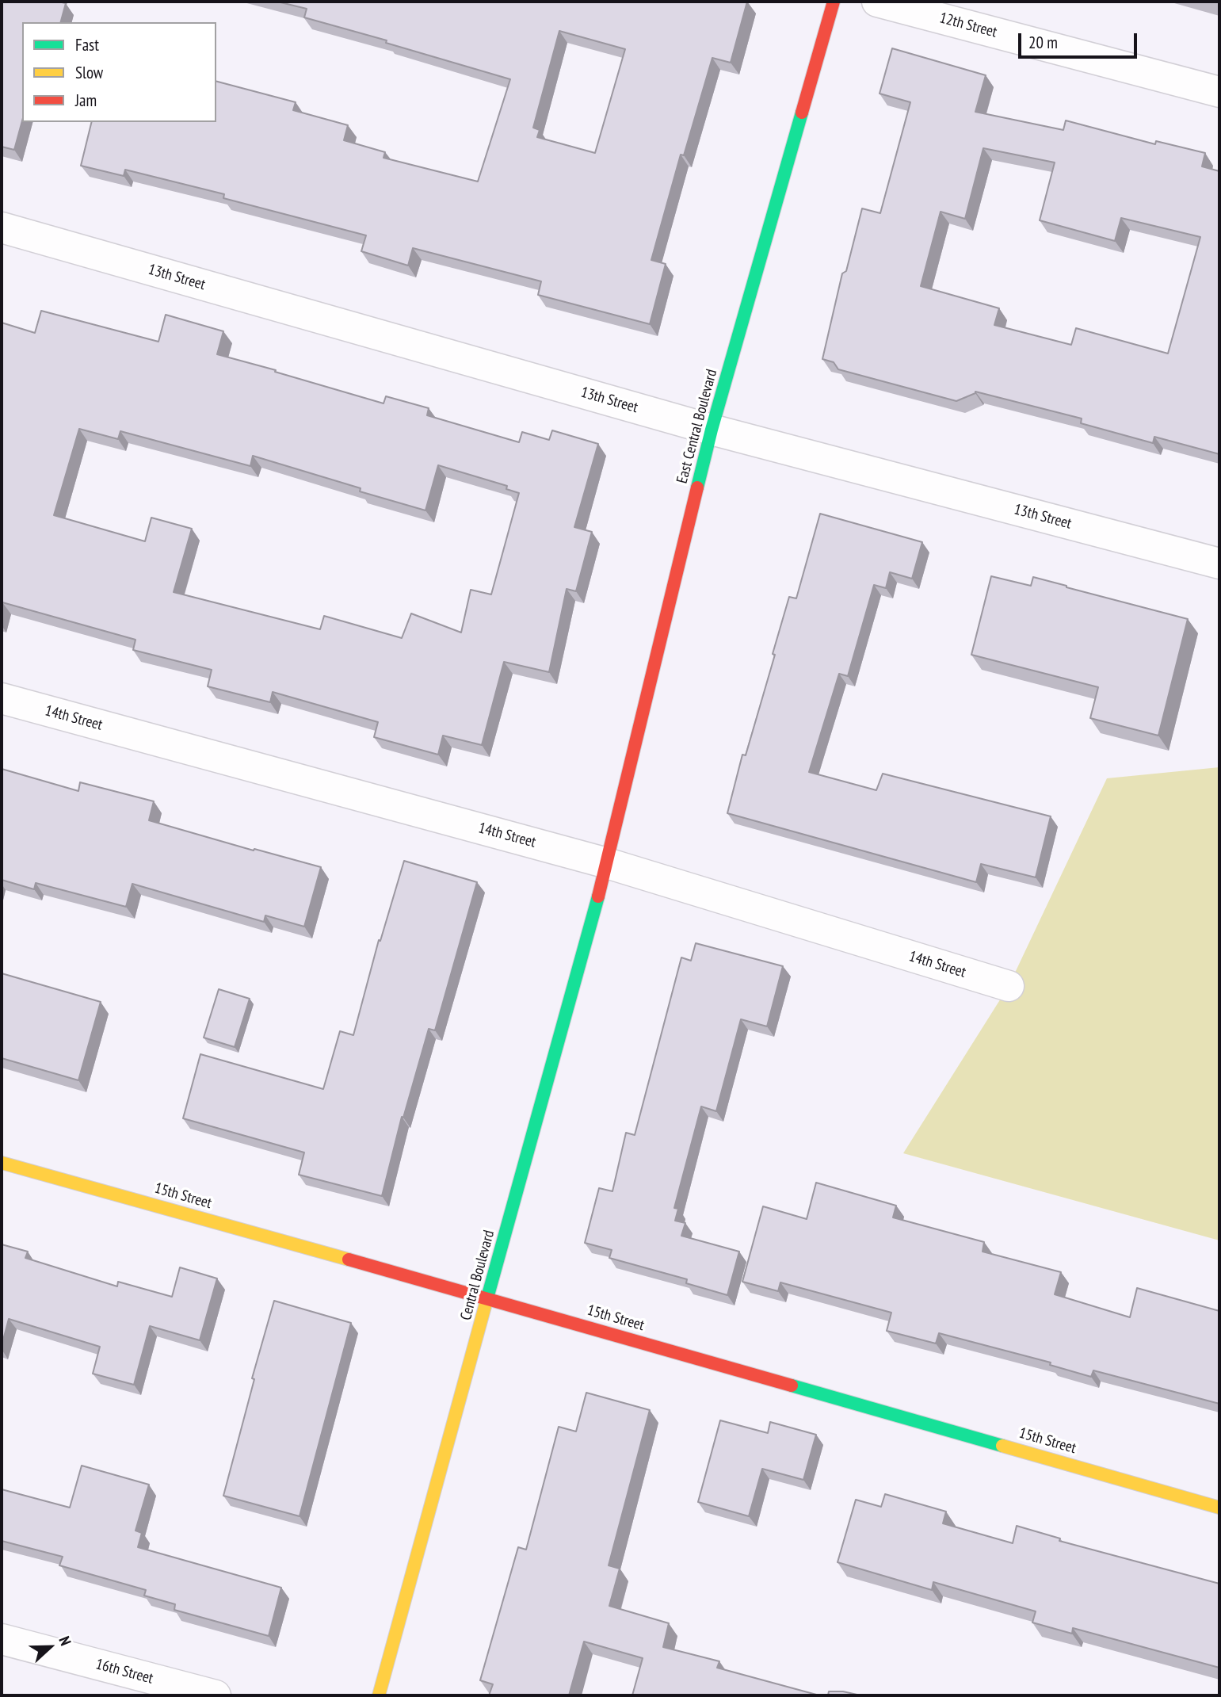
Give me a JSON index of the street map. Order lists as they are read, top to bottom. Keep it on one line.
{"streets":{"main road":["East Central Boulevard","15th Street","Central Boulevard"],"street":["12th Street","13th Street","14th Street","16th Street"]},"crossings":[["13th Street","East Central Boulevard"],["East Central Boulevard","14th Street"],["East Central Boulevard","Central Boulevard"],["14th Street","Central Boulevard"],["15th Street","Central Boulevard"]],"legend":["Fast","Slow","Jam"],"scale_bar":"20 m","north":"right"}
